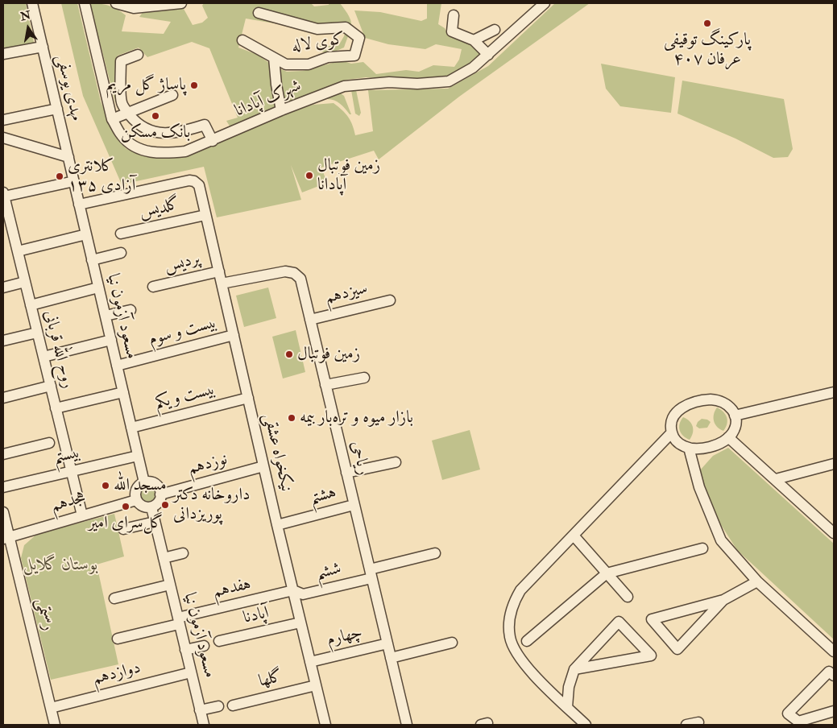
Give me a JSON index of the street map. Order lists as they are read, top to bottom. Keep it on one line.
{"streets":{"street":["کوی لاله","مهدی یوسفی","شهرک آپادانا","گلدیس","پردیس","سیزدهم","مسعود آزمون نیا","بیست و سوم","روح الله قربانی","بیست و یکم","نیکخواه عشقی","بیستم","ریاحی","نوزدهم","هشتم","هجدهم","ششم","هفدهم","رستمی","آپادنا","چهارم","دوازدهم","گلها"]},"crossings":[["مهدی یوسفی","مسعود آزمون نیا"],["گلدیس","نیکخواه عشقی"],["پردیس","نیکخواه عشقی"],["سیزدهم","ریاحی"],["مسعود آزمون نیا","بیست و سوم"],["مسعود آزمون نیا","بیست و یکم"],["مسعود آزمون نیا","نیکخواه عشقی"],["مسعود آزمون نیا","بیستم"],["مسعود آزمون نیا","نوزدهم"],["مسعود آزمون نیا","هجدهم"],["مسعود آزمون نیا","هفدهم"],["مسعود آزمون نیا","دوازدهم"],["بیست و سوم","نیکخواه عشقی"],["روح الله قربانی","بیستم"],["روح الله قربانی","هجدهم"],["بیست و یکم","نیکخواه عشقی"],["نیکخواه عشقی","ریاحی"],["نیکخواه عشقی","نوزدهم"],["نیکخواه عشقی","هشتم"],["نیکخواه عشقی","ششم"],["نیکخواه عشقی","هفدهم"],["نیکخواه عشقی","آپادنا"],["نیکخواه عشقی","چهارم"],["نیکخواه عشقی","گلها"],["ریاحی","هشتم"],["ریاحی","ششم"],["ریاحی","چهارم"],["نوزدهم","هجدهم"],["هجدهم","رستمی"],["ششم","هفدهم"],["رستمی","دوازدهم"]],"parks":["بوستان گلایل"],"places":["پارکینگ توقیفی عرفان ۴۰۷","پاساژ گل مریم","بانک مسکن","زمین فوتبال آپادانا","کلانتری ۱۳۵ آزادی","زمین فوتبال","بازار میوه و تره‌بار بیمه","مسجد الله","داروخانه دکتر پوریزدانی","گل‌سرای امیر"],"north":"top"}
